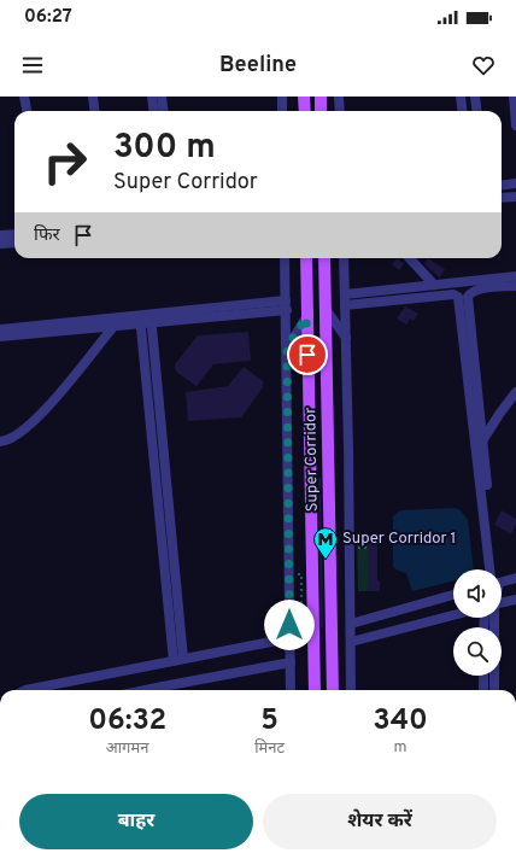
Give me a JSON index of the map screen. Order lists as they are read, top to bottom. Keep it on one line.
{"streets":{"main road":["Super Corridor"]},"places":{"metro station":["Super Corridor 1"]},"page":{"status":"06:27","header":"Beeline","turn":["300 m","Super Corridor"],"then":"फिर","eta":["06:32","आगमन","5","मिनट","340","m"],"buttons":["बाहर","शेयर करें"]}}
